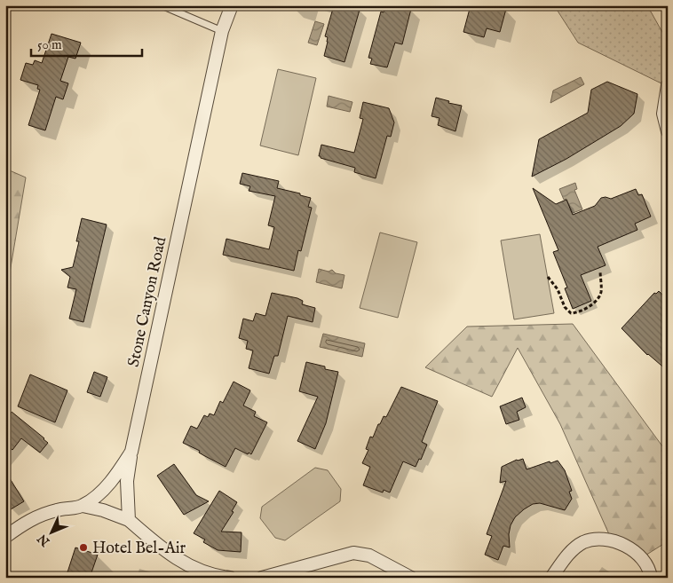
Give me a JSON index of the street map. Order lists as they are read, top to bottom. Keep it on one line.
{"streets":{"street":["Stone Canyon Road"]},"places":["Hotel Bel-Air"],"scale_bar":"50 m","north":"bottom left"}
